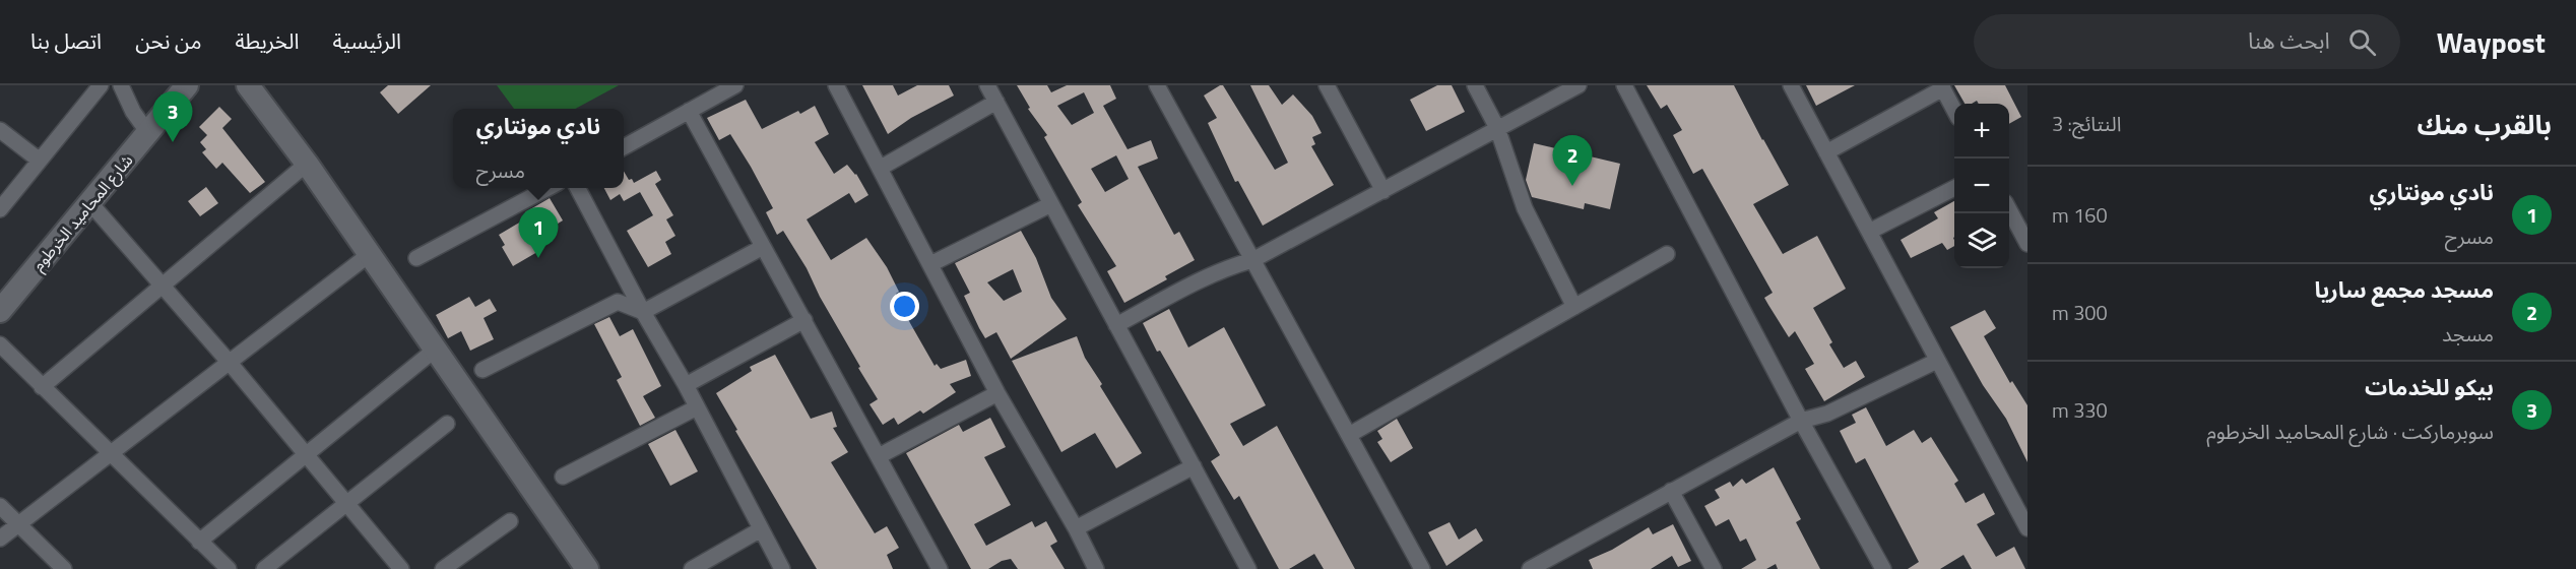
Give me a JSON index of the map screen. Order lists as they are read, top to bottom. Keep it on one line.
{"streets":{"street":["شارع المحاميد الخرطوم"]},"page":{"header":"Waypost","search":"ابحث هنا","nav":["الرئيسية","الخريطة","من نحن","اتصل بنا"],"heading":["بالقرب منك","النتائج: 3"],"pins":["3","2","1"],"map_buttons":["+","−"],"popup":["نادي مونتاري","مسرح"],"list":[{"mark":"1","name":"نادي مونتاري","note":"مسرح","value":"160 m"},{"mark":"2","name":"مسجد مجمع ساريا","note":"مسجد","value":"300 m"},{"mark":"3","name":"بيكو للخدمات","note":"سوبرماركت · شارع المحاميد الخرطوم","value":"330 m"}]}}
